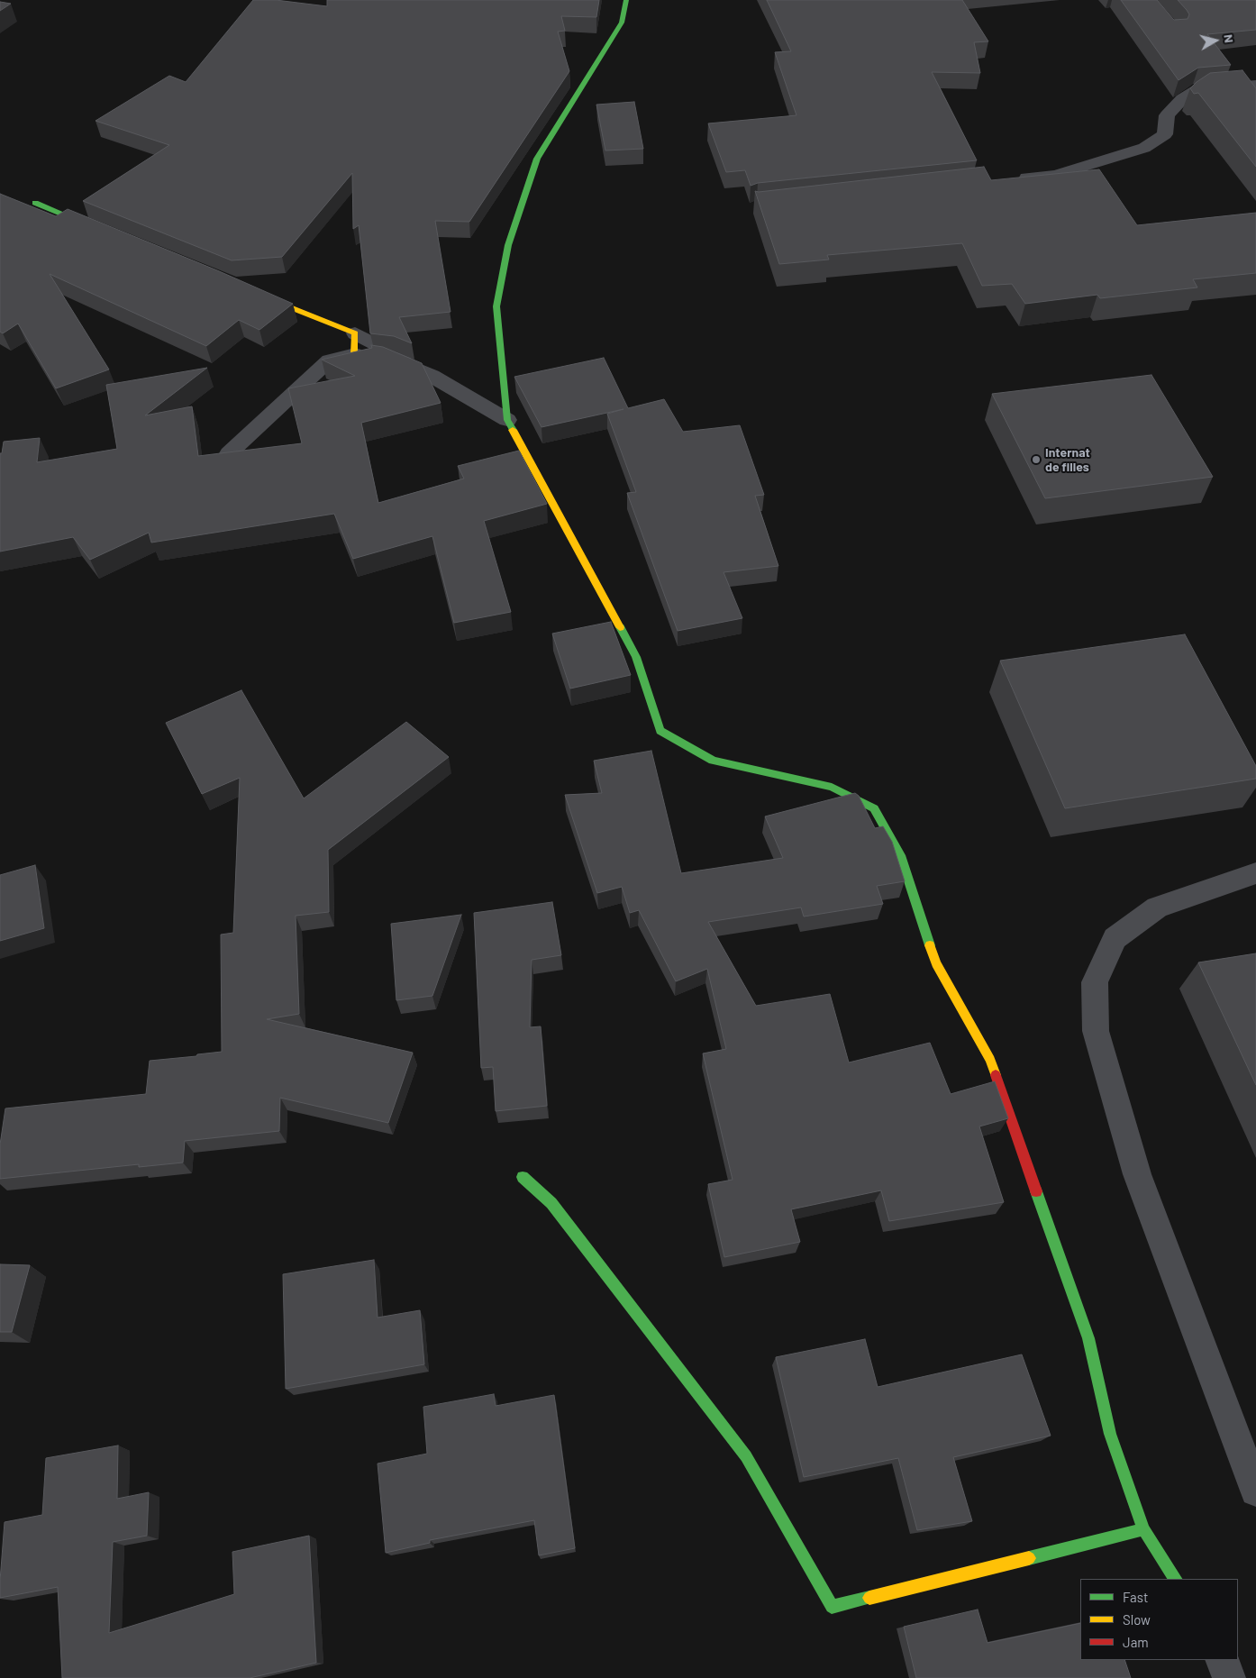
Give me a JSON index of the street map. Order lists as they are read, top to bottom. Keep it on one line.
{"places":["Internat de filles"],"legend":["Fast","Slow","Jam"],"north":"right"}
